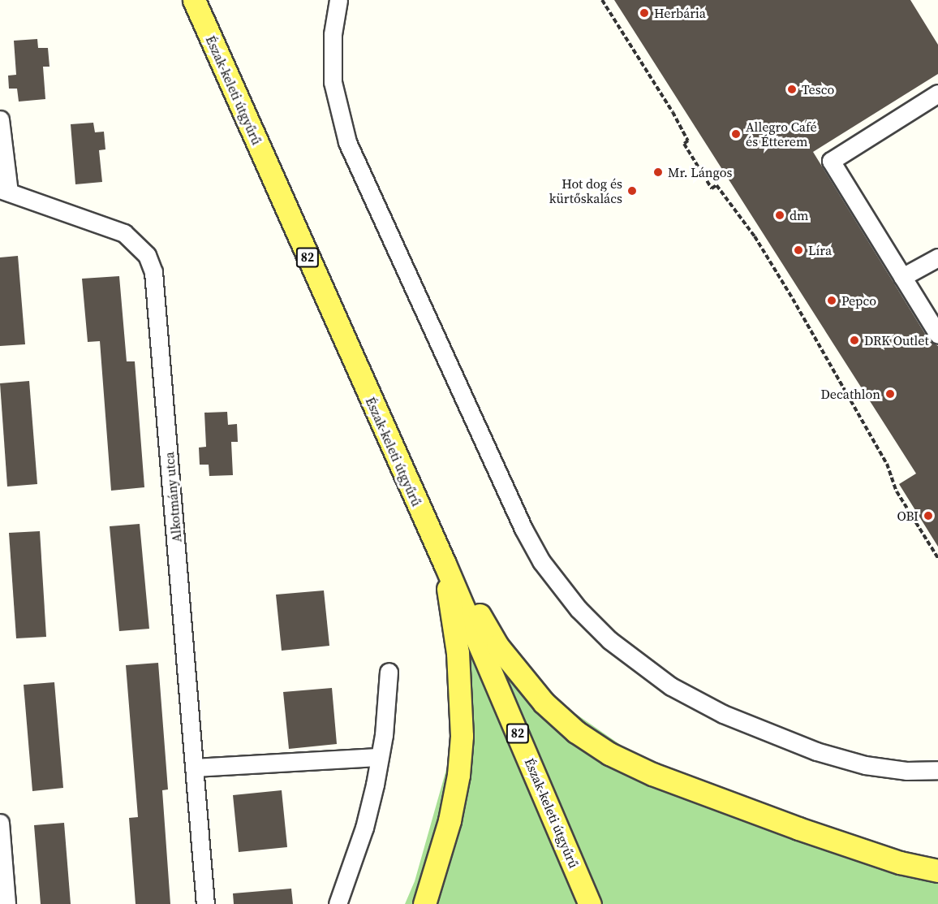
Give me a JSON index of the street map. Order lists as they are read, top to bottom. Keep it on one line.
{"streets":{"main road":["Észak-keleti útgyűrű","82"],"street":["Alkotmány utca"]},"places":["Herbária","Tesco","Allegro Café és Étterem","Mr. Lángos","Hot dog és kürtőskalács","dm","Líra","Pepco","DRK Outlet","Decathlon","OBI"]}
